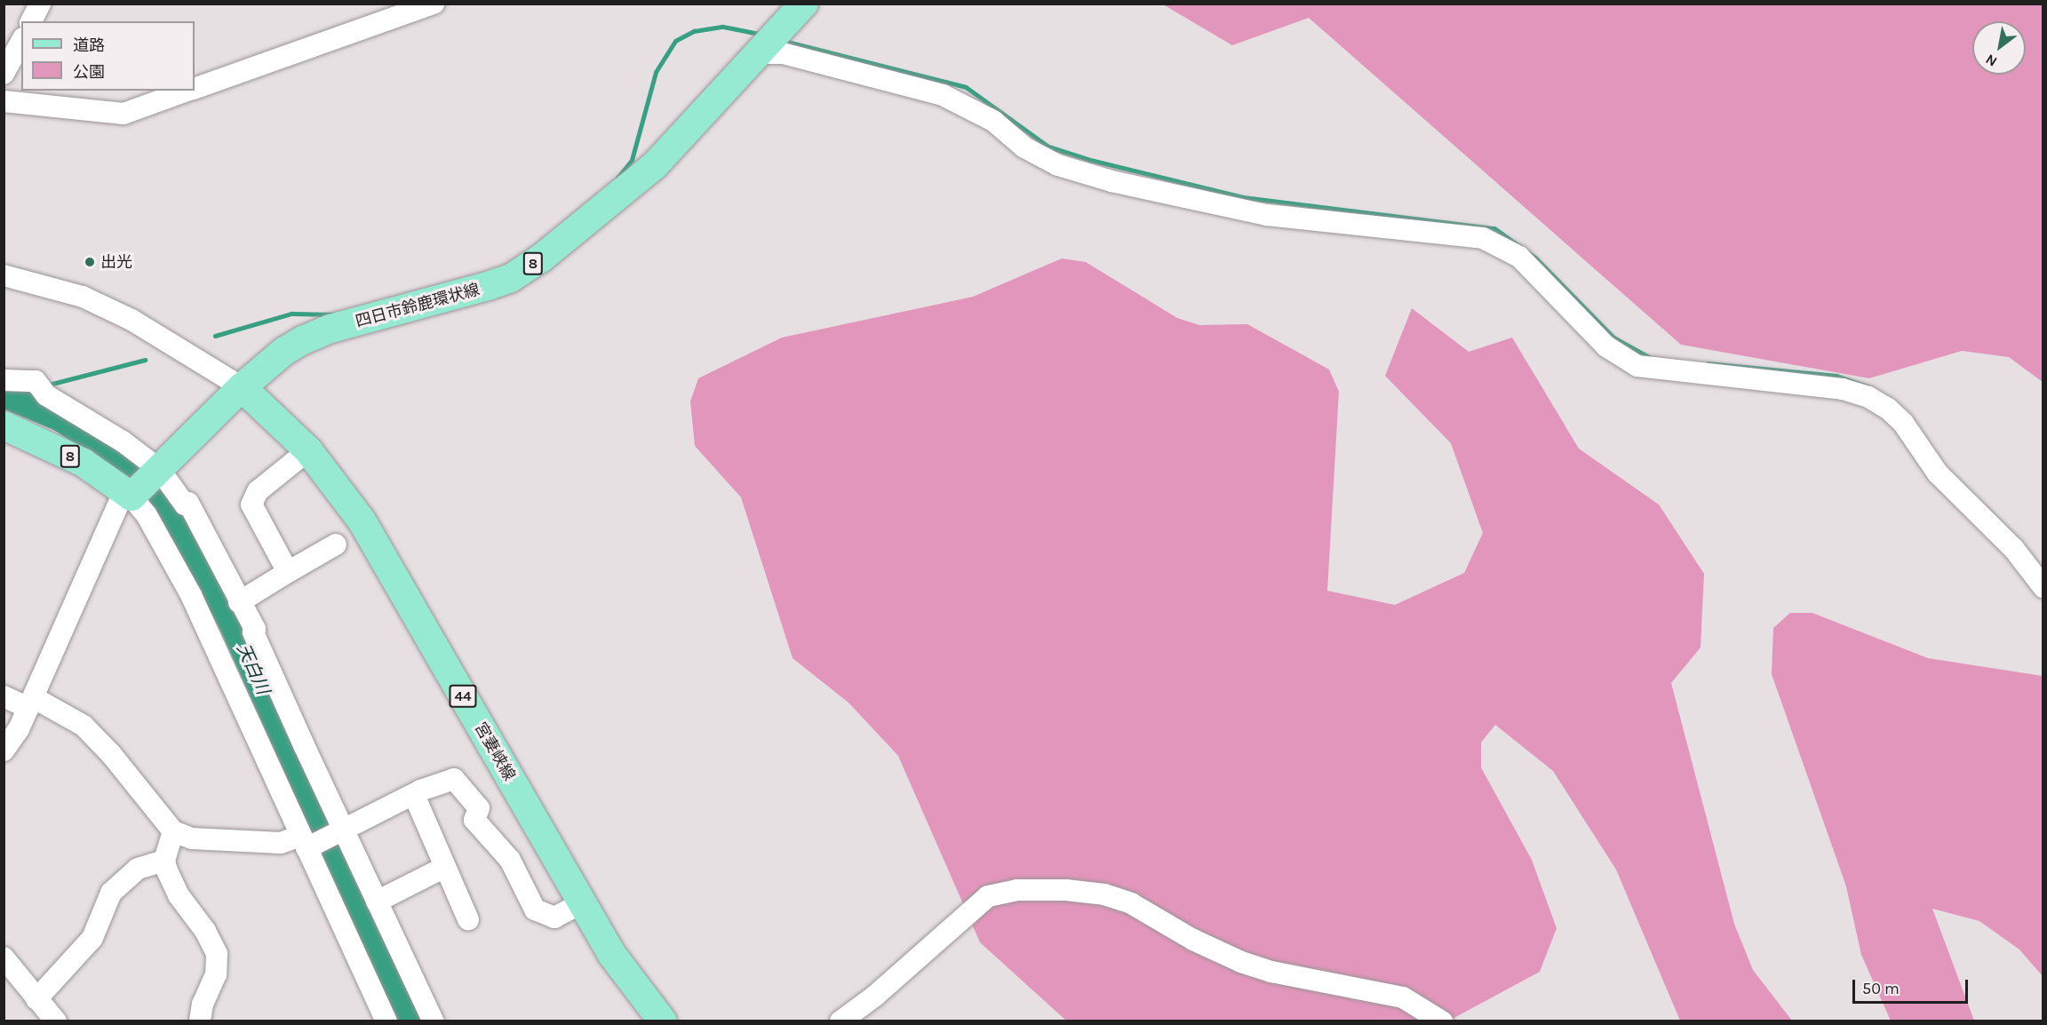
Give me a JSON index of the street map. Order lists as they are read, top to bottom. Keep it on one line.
{"streets":{"main road":["8","四日市鈴鹿環状線","44","宮妻峡線"]},"crossings":[["8","四日市鈴鹿環状線"],["四日市鈴鹿環状線","宮妻峡線"]],"water":["天白川"],"places":["出光"],"legend":["道路","公園"],"scale_bar":"50 m","north":"bottom left"}
